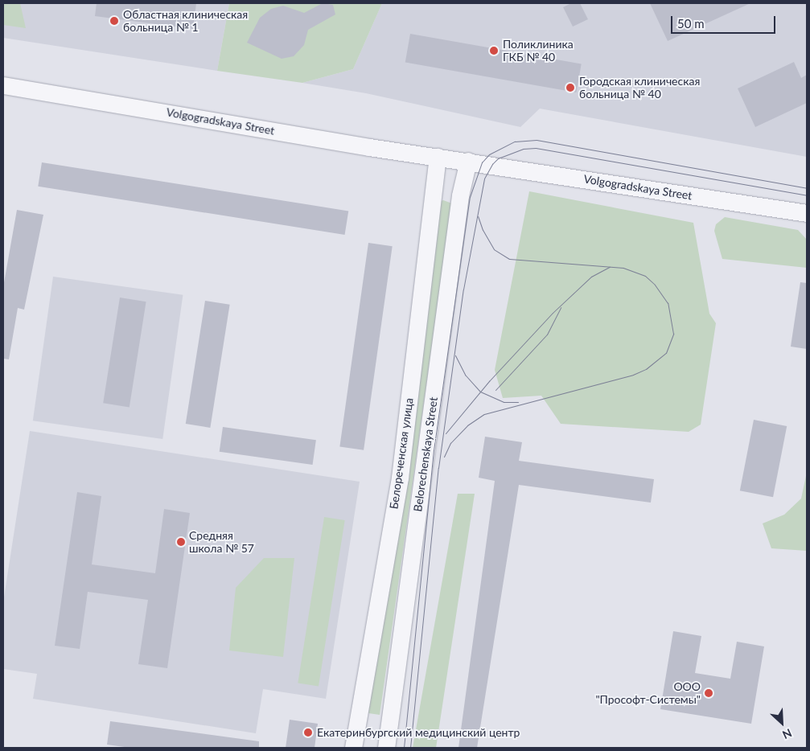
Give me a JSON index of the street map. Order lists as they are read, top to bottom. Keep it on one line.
{"streets":{"street":["Volgogradskaya Street","Белореченская улица","Belorechenskaya Street"]},"crossings":[["Volgogradskaya Street","Белореченская улица"],["Volgogradskaya Street","Belorechenskaya Street"]],"places":["Областная клиническая больница № 1","Поликлиника ГКБ № 40","Городская клиническая больница № 40","Средняя школа № 57","ООО \"Прософт-Системы\"","Екатеринбургский медицинский центр"],"scale_bar":"50 m","north":"bottom right"}
